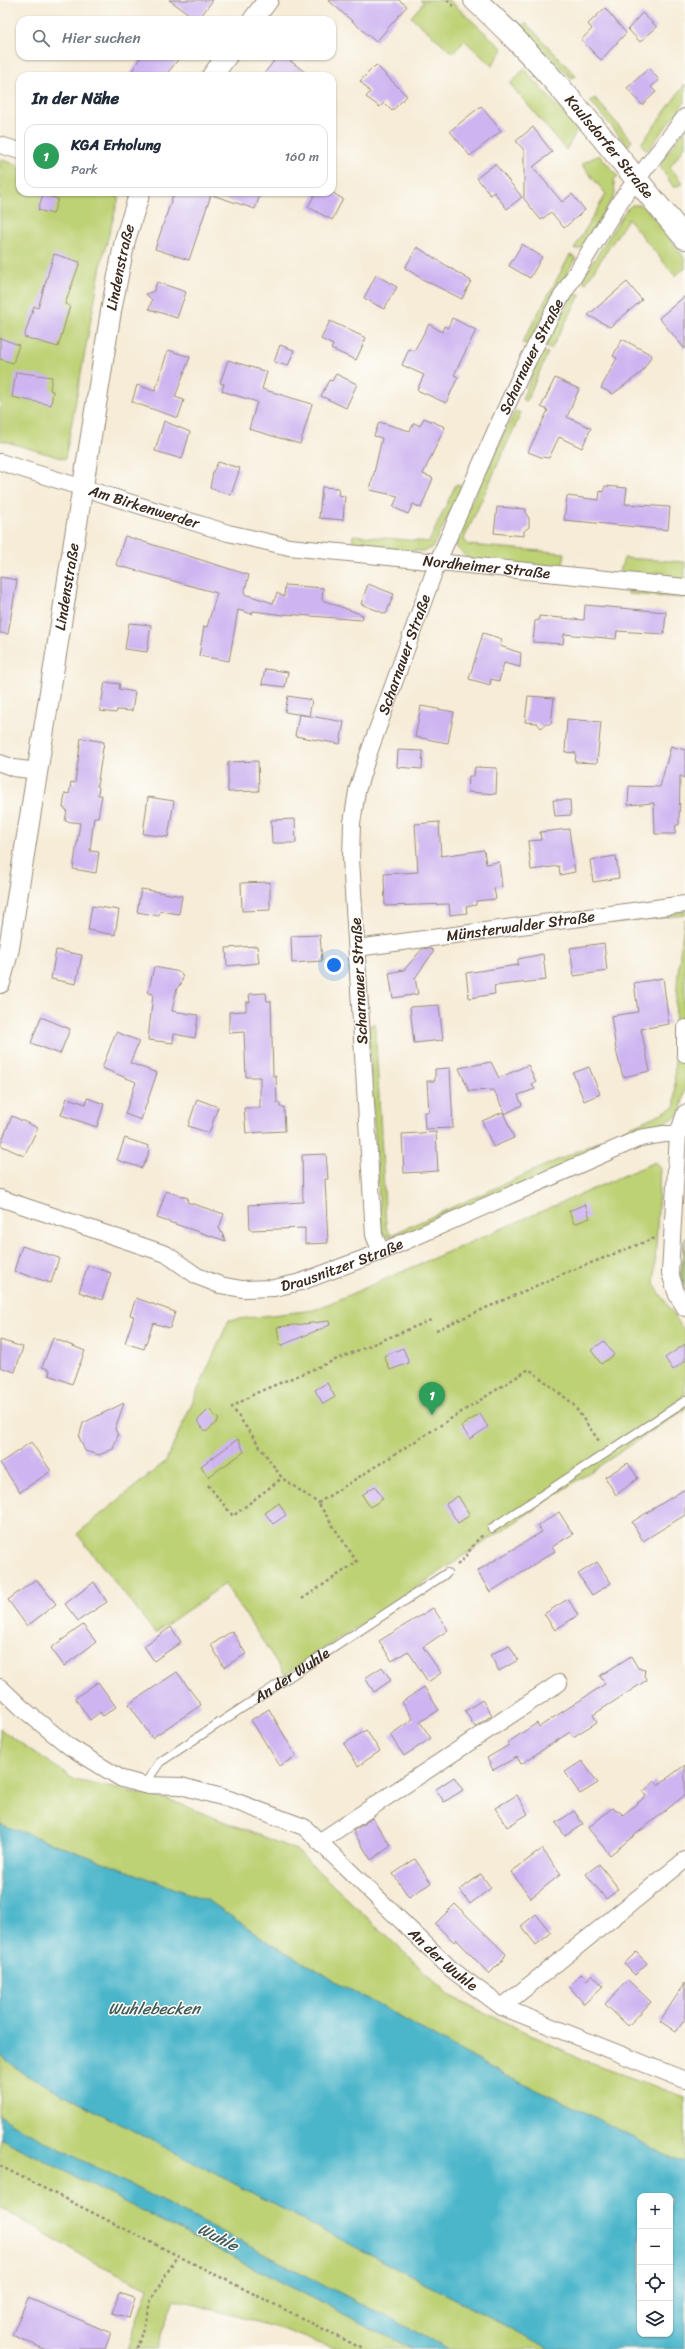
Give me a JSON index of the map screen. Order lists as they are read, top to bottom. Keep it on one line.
{"streets":{"main road":["Kaulsdorfer Straße"],"street":["Lindenstraße","Scharnauer Straße","Am Birkenwerder","Nordheimer Straße","Münsterwalder Straße","Drausnitzer Straße","An der Wuhle"]},"crossings":[["Kaulsdorfer Straße","Scharnauer Straße"],["Lindenstraße","Am Birkenwerder"],["Scharnauer Straße","Nordheimer Straße"],["Scharnauer Straße","Münsterwalder Straße"],["Scharnauer Straße","Drausnitzer Straße"],["Am Birkenwerder","Nordheimer Straße"]],"water":["Wuhlebecken","Wuhle"],"page":{"search":"Hier suchen","heading":"In der Nähe","list":[{"mark":"1","name":"KGA Erholung","note":"Park","value":"160 m"}],"pins":"1","map_buttons":["+","−"]}}
